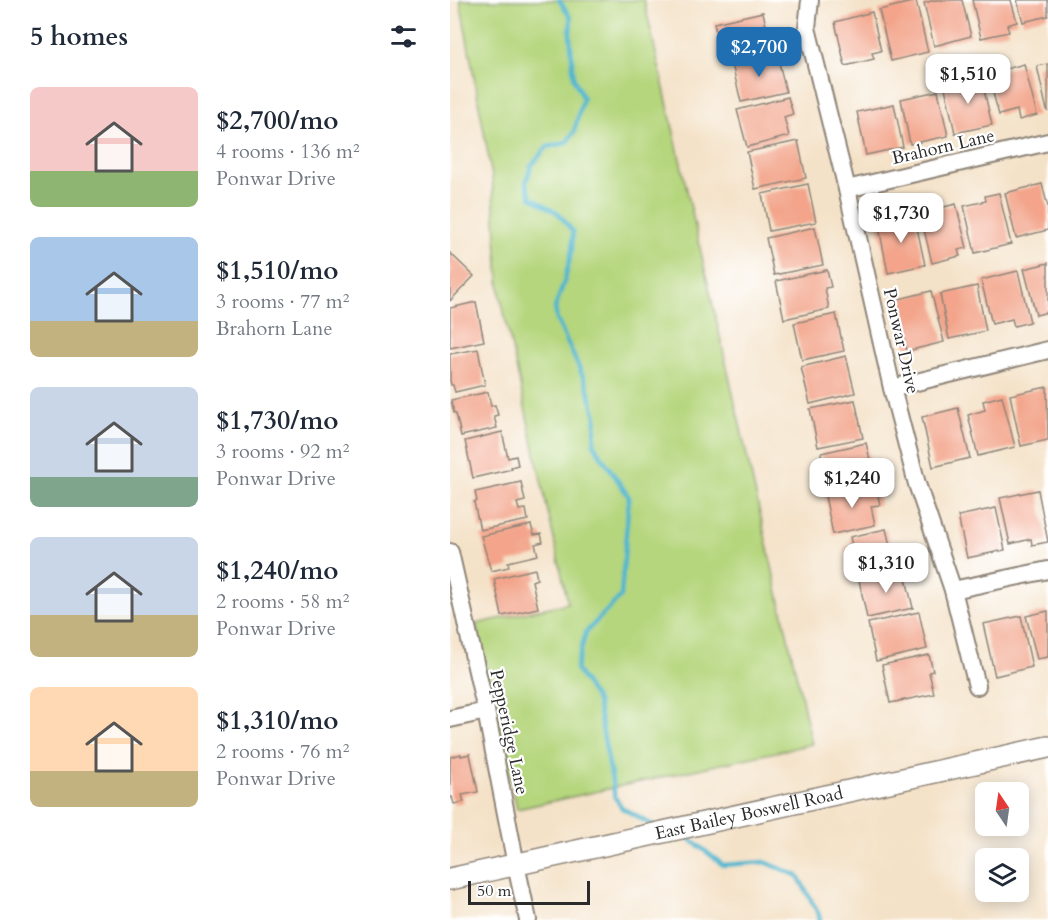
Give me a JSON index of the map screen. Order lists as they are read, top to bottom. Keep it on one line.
{"streets":{"street":["Brahorn Lane","Ponwar Drive","Pepperidge Lane","East Bailey Boswell Road"]},"crossings":[["Brahorn Lane","Ponwar Drive"],["Pepperidge Lane","East Bailey Boswell Road"]],"scale_bar":"50 m","north":"top","page":{"heading":"5 homes","price":["$2,700","$1,510","$1,730","$1,240","$1,310"],"list":[{"name":"$2,700/mo","note":"4 rooms · 136 m² · Ponwar Drive"},{"name":"$1,510/mo","note":"3 rooms · 77 m² · Brahorn Lane"},{"name":"$1,730/mo","note":"3 rooms · 92 m² · Ponwar Drive"},{"name":"$1,240/mo","note":"2 rooms · 58 m² · Ponwar Drive"},{"name":"$1,310/mo","note":"2 rooms · 76 m² · Ponwar Drive"}],"scale":"50 m"}}
